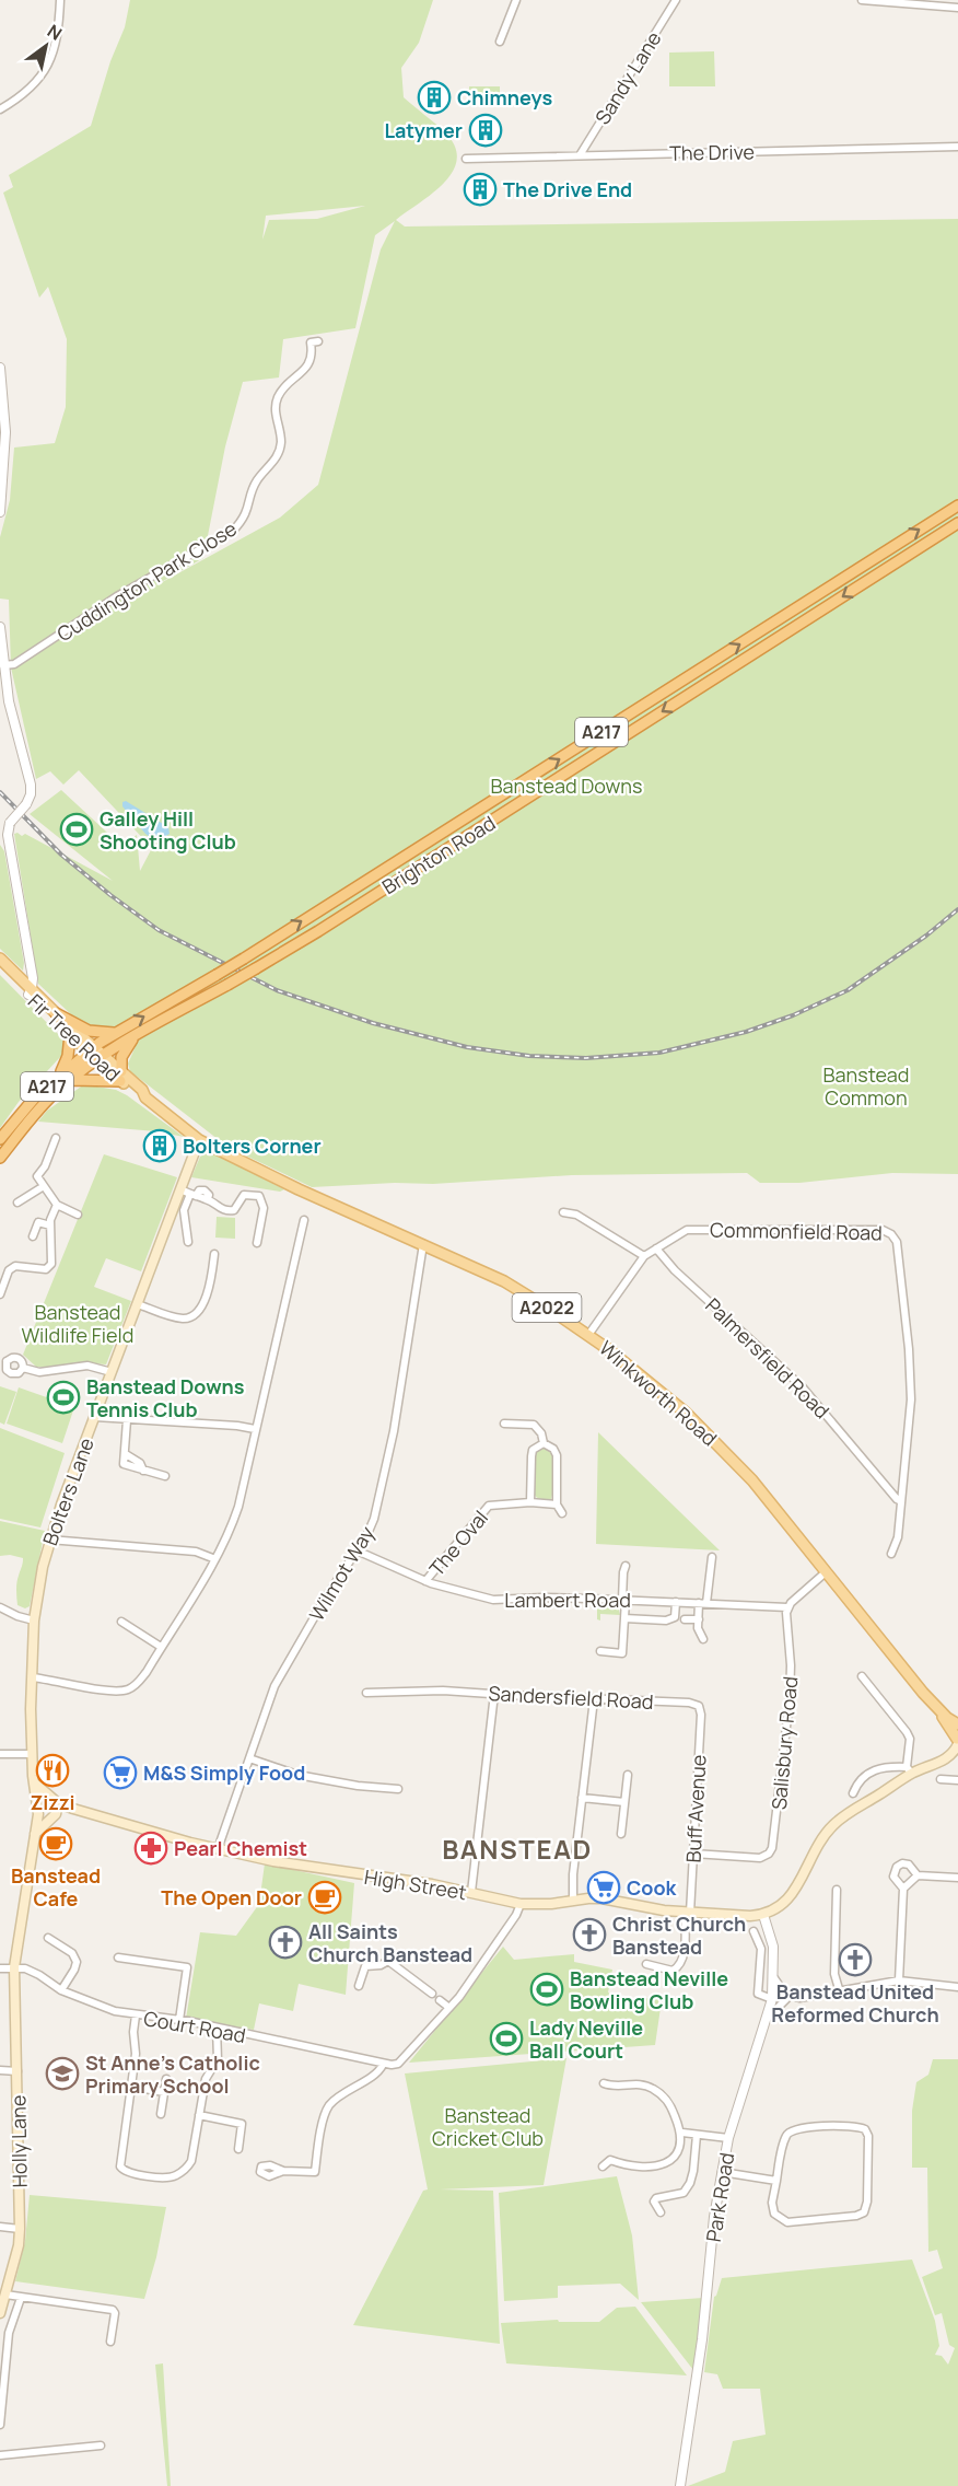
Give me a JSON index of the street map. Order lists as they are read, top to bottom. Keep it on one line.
{"streets":{"highway":["A217","Brighton Road"],"main road":["Fir Tree Road","A2022","Winkworth Road","Bolters Lane","High Street","Holly Lane"],"street":["Sandy Lane","The Drive","Cuddington Park Close","Commonfield Road","Palmersfield Road","The Oval","Wilmot Way","Lambert Road","Sandersfield Road","Salisbury Road","Buff Avenue","Court Road","Park Road"]},"crossings":[["Sandy Lane","The Drive"],["Brighton Road","Fir Tree Road"],["Fir Tree Road","Winkworth Road"],["Commonfield Road","Palmersfield Road"],["Winkworth Road","Bolters Lane"],["Winkworth Road","Wilmot Way"],["The Oval","Lambert Road"],["Wilmot Way","Lambert Road"],["Wilmot Way","High Street"],["Lambert Road","Salisbury Road"],["Sandersfield Road","Buff Avenue"],["Salisbury Road","Buff Avenue"],["Buff Avenue","High Street"],["High Street","Park Road"],["Court Road","Holly Lane"]],"districts":["BANSTEAD"],"parks":["Banstead Downs","Banstead Common","Banstead Wildlife Field","Banstead Cricket Club"],"places":{"building":["Chimneys","Latymer","The Drive End","Bolters Corner"],"sports":["Galley Hill Shooting Club","Banstead Downs Tennis Club","Banstead Neville Bowling Club","Lady Neville Ball Court"],"restaurant":["Zizzi"],"supermarket":["M&S Simply Food","Cook"],"cafe":["Banstead Cafe","The Open Door"],"pharmacy":["Pearl Chemist"],"church":["Christ Church Banstead","All Saints Church Banstead","Banstead United Reformed Church"],"school or university":["St Anne's Catholic Primary School"]},"north":"top right"}
